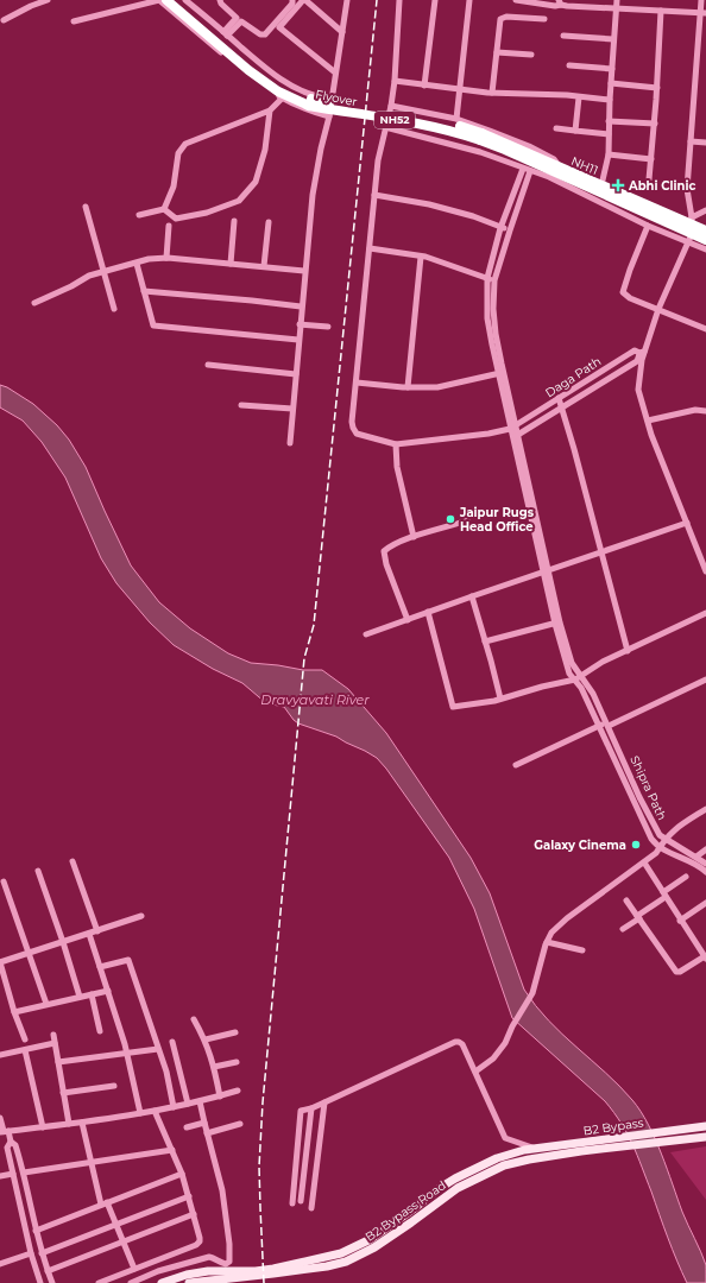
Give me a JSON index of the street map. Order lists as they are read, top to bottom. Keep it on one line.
{"streets":{"highway":["Flyover","NH52","NH11"],"main road":["B2 Bypass","B2 Bypass Road"],"street":["Daga Path","Shipra Path"]},"crossings":[["Flyover","NH52"],["Flyover","NH11"],["NH52","NH11"]],"water":["Dravyavati River"],"places":{"health":["Abhi Clinic"],"other":["Jaipur Rugs Head Office","Galaxy Cinema"]}}
